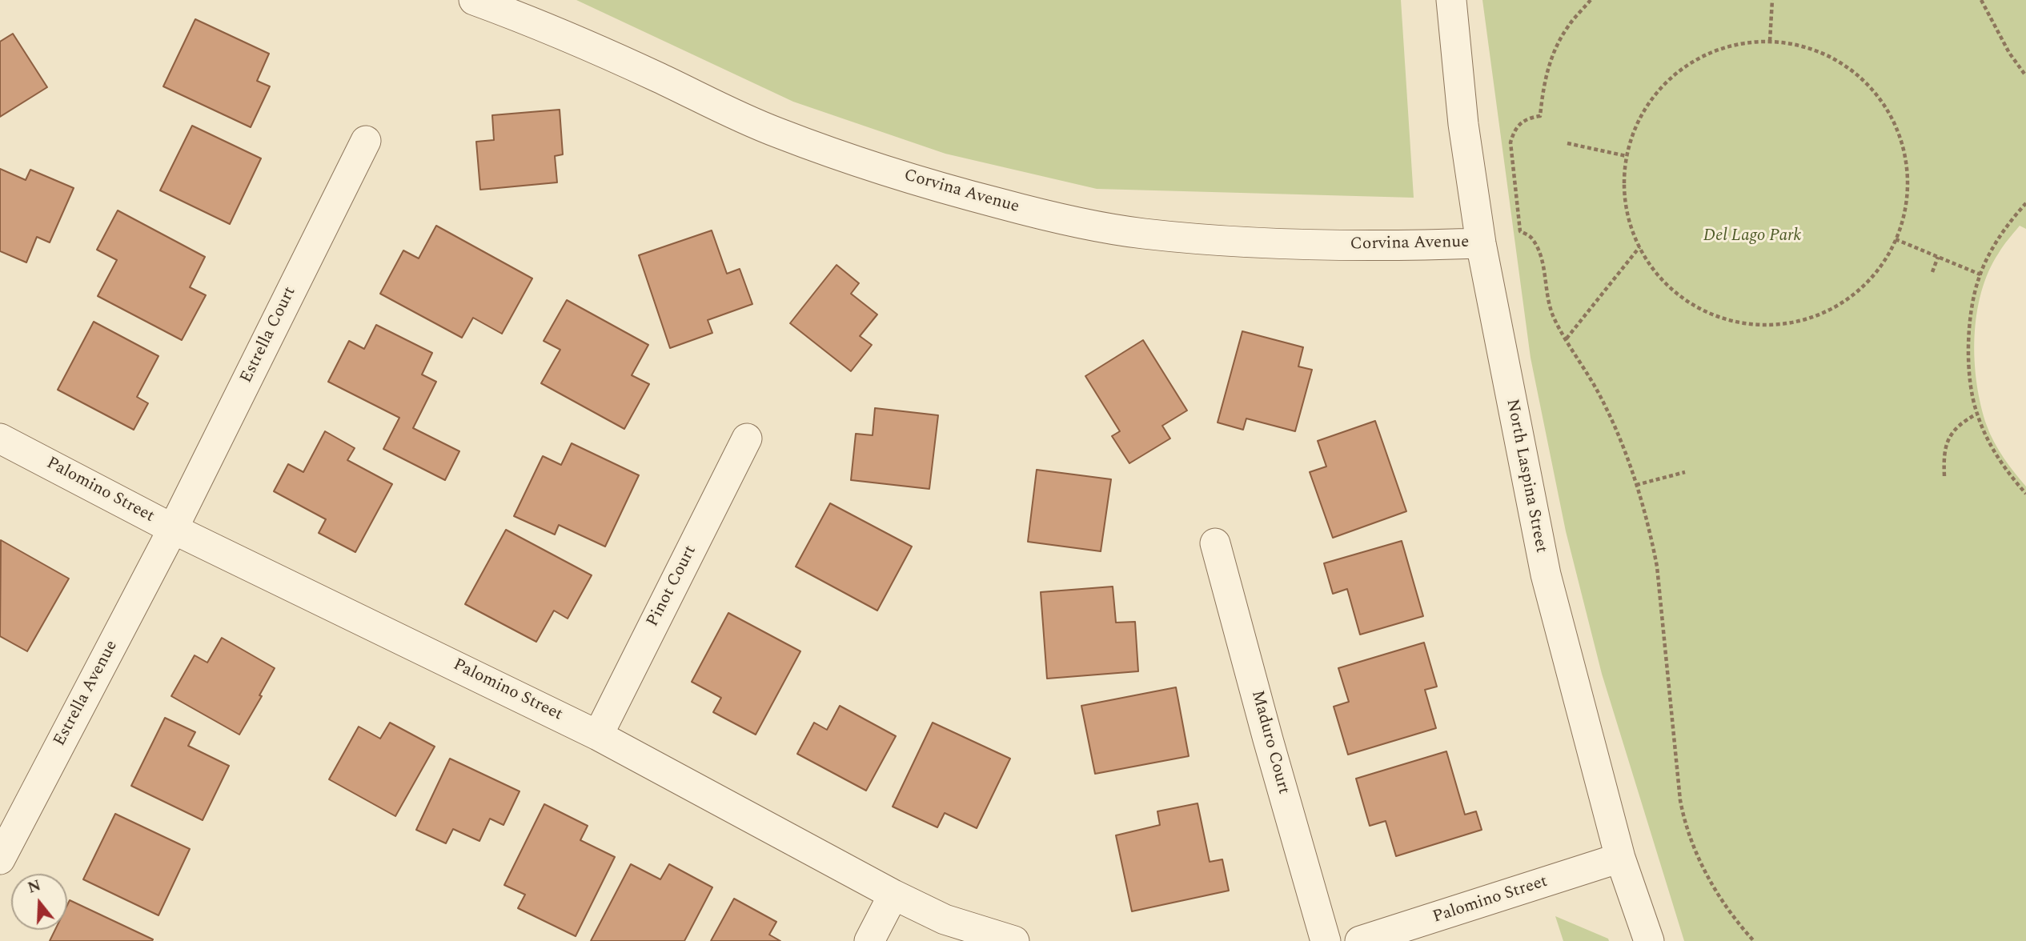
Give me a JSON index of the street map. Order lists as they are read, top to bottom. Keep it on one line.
{"streets":{"street":["Corvina Avenue","Estrella Court","North Laspina Street","Palomino Street","Pinot Court","Estrella Avenue","Maduro Court"]},"crossings":[["Corvina Avenue","North Laspina Street"],["Estrella Court","Palomino Street"],["Estrella Court","Estrella Avenue"],["North Laspina Street","Palomino Street"],["Palomino Street","Pinot Court"],["Palomino Street","Estrella Avenue"]],"parks":["Del Lago Park"],"north":"top"}
